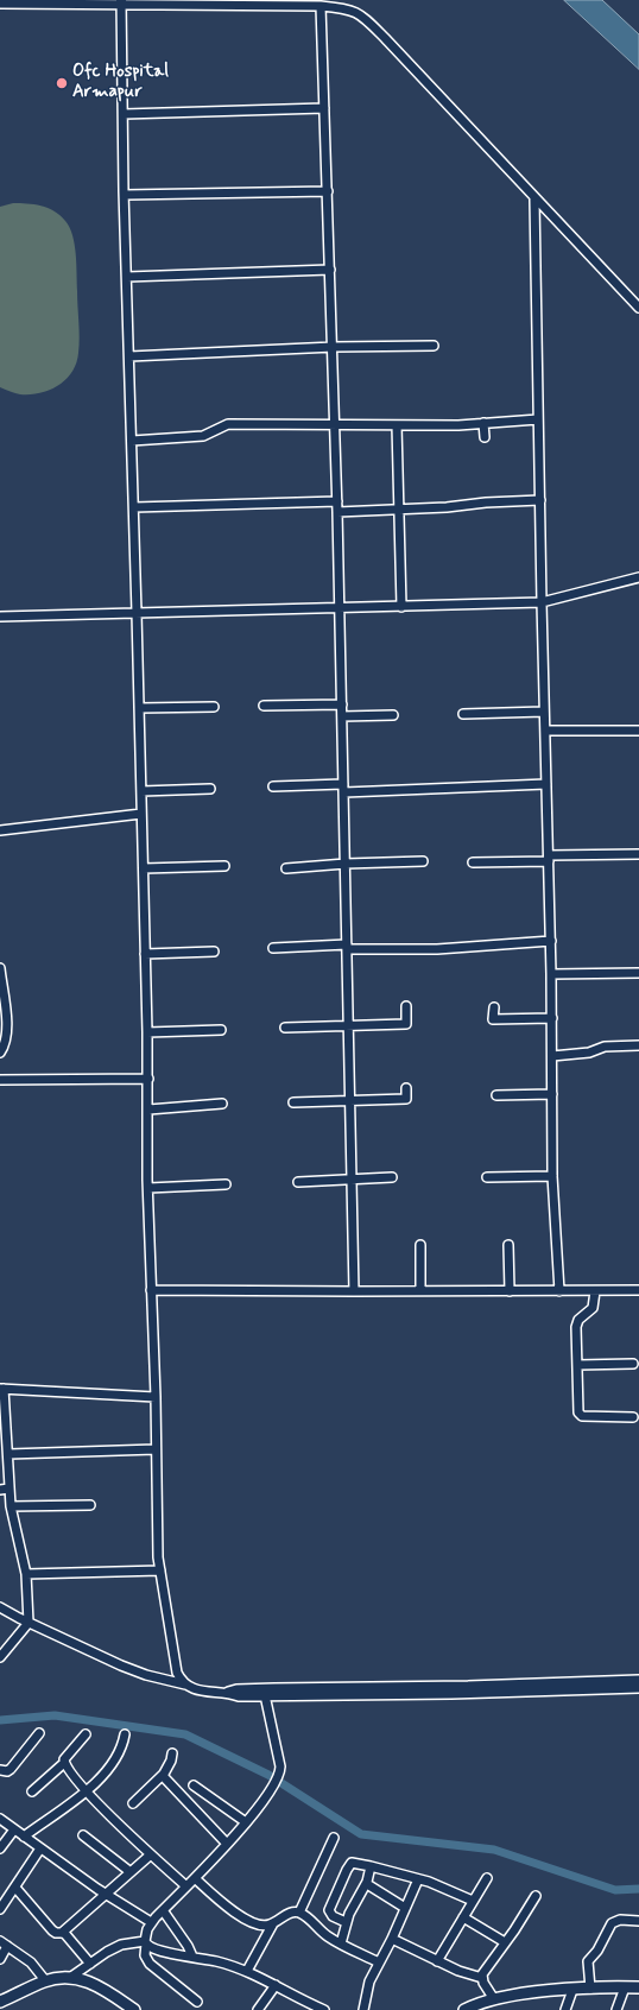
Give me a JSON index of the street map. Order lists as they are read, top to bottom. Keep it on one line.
{"places":["Ofc Hospital Armapur"]}
